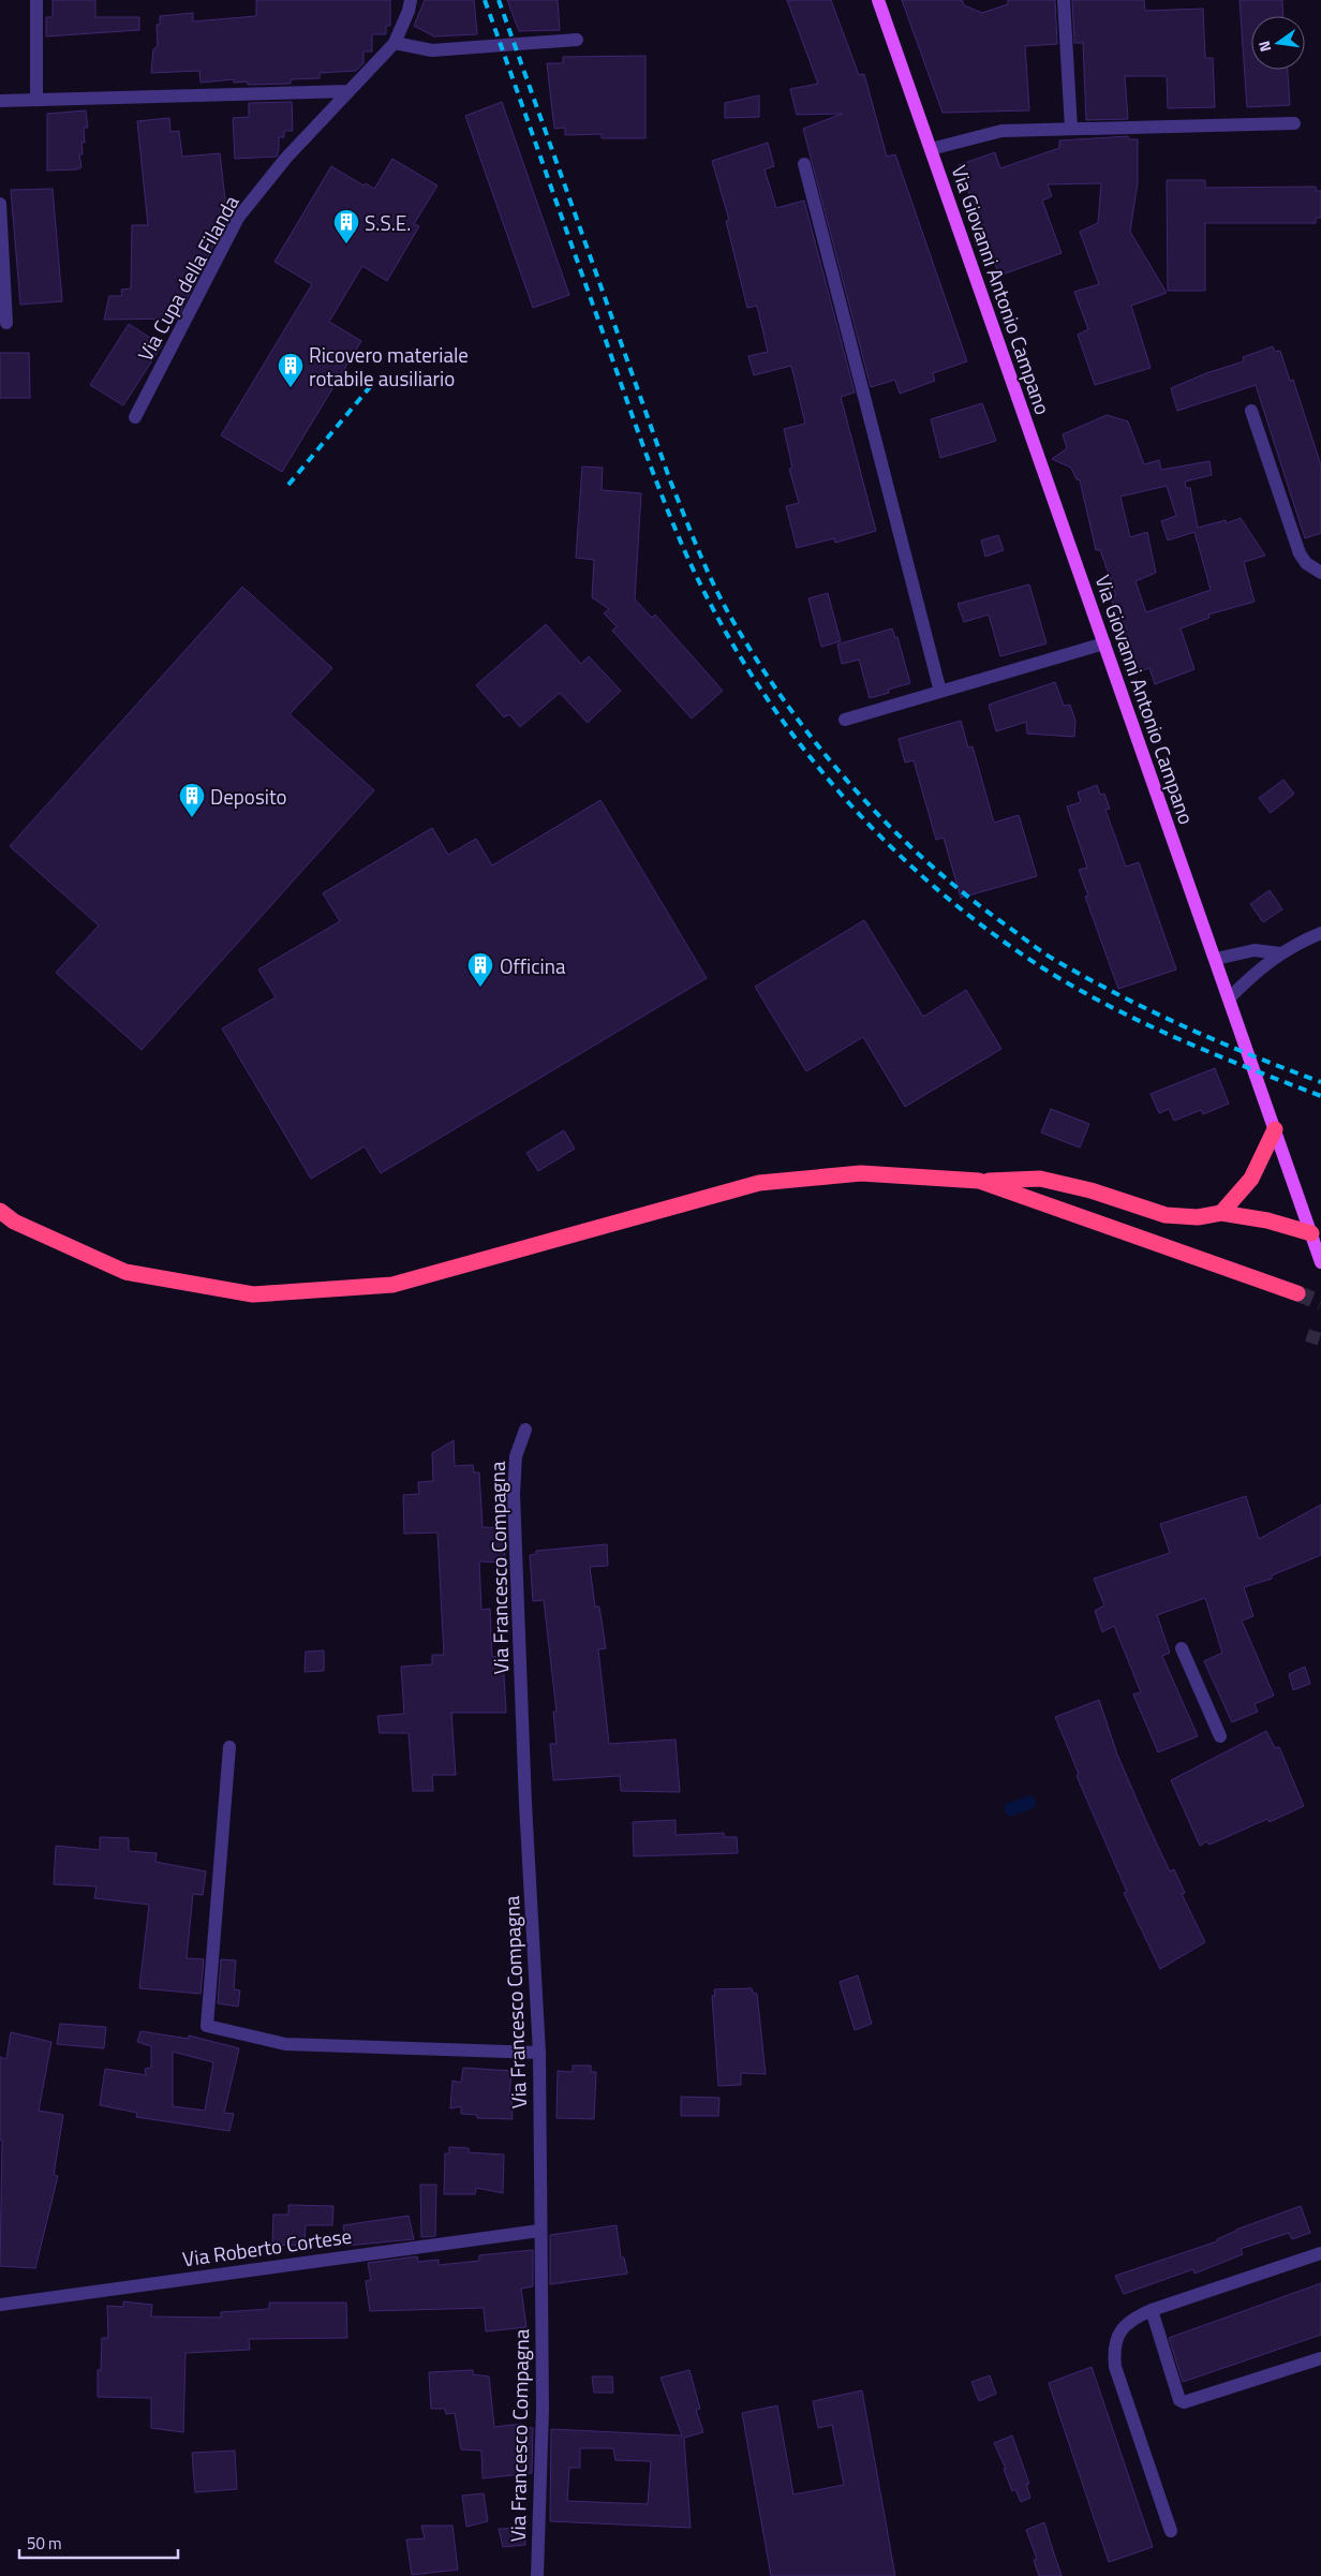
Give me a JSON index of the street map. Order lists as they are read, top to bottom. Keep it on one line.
{"streets":{"main road":["Via Giovanni Antonio Campano"],"street":["Via Cupa della Filanda","Via Francesco Compagna","Via Roberto Cortese"]},"crossings":[["Via Francesco Compagna","Via Roberto Cortese"]],"places":{"building":["S.S.E.","Ricovero materiale rotabile ausiliario","Deposito","Officina"]},"scale_bar":"50 m","north":"left"}
